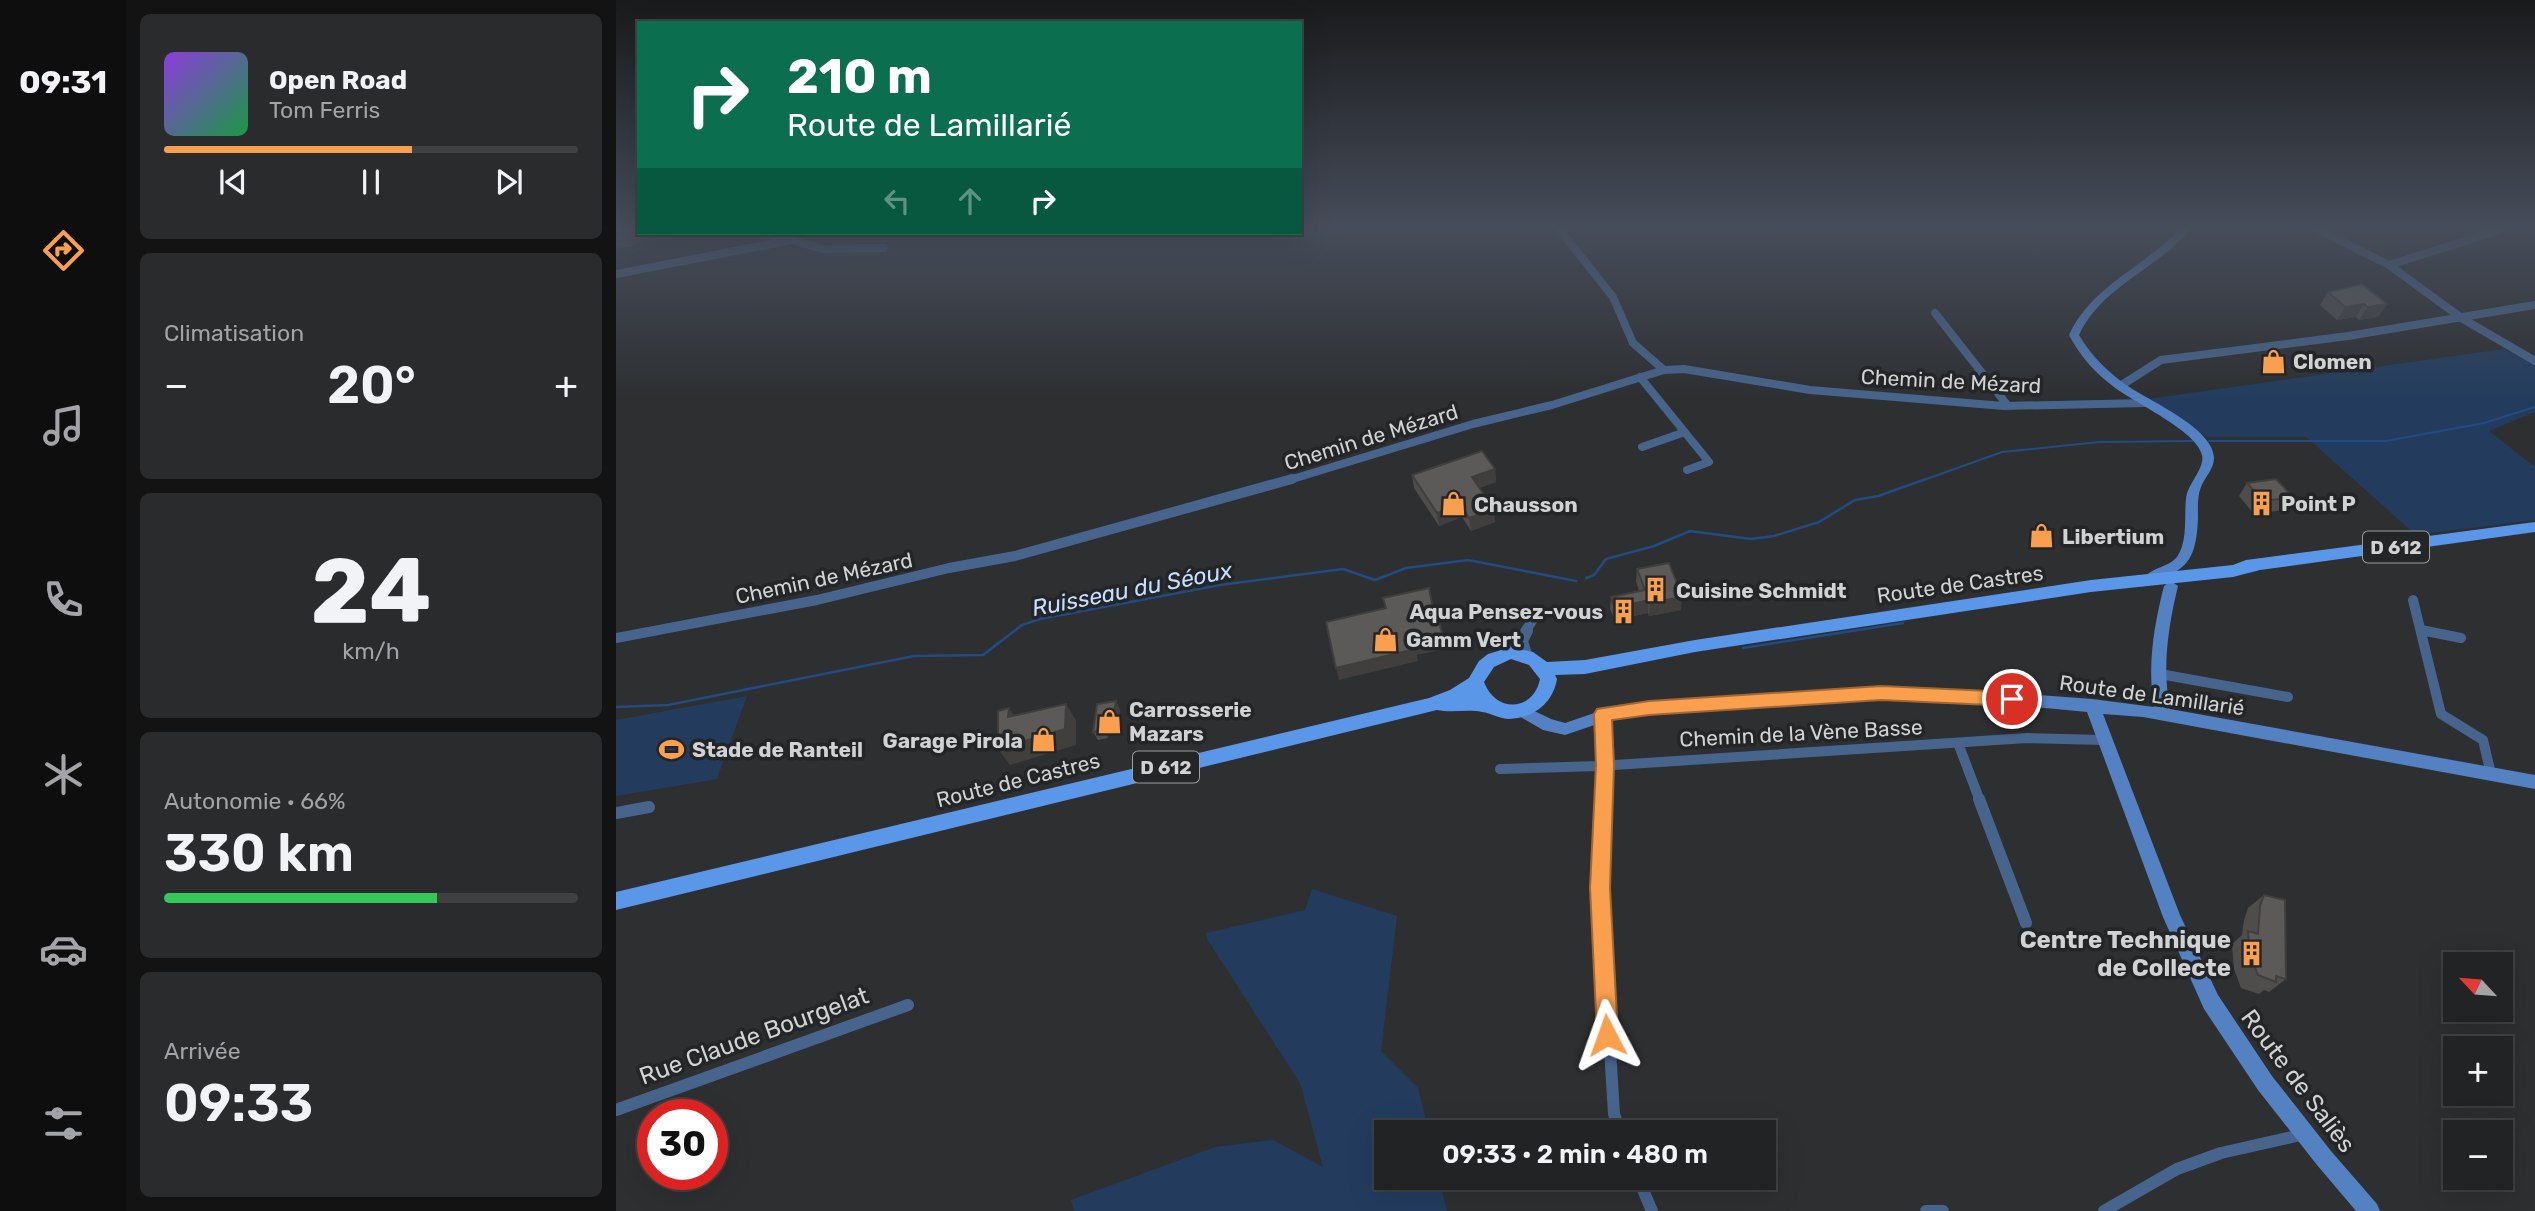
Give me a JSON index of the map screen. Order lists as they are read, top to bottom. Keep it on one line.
{"streets":{"main road":["D 612","Route de Castres"],"street":["Chemin de Mézard","Route de Lamillarié","Chemin de la Vène Basse","Rue Claude Bourgelat","Route de Saliès"]},"crossings":[["Route de Lamillarié","Route de Saliès"],["Chemin de la Vène Basse","Route de Saliès"]],"water":["Ruisseau du Séoux"],"places":{"shop":["Clomen","Chausson","Libertium","Gamm Vert","Carrosserie Mazars","Garage Pirola"],"building":["Point P","Cuisine Schmidt","Aqua Pensez-vous","Centre Technique de Collecte"],"sports":["Stade de Ranteil"]},"north":"top left","page":{"tabs":"09:31","turn":["210 m","Route de Lamillarié"],"song":["Open Road","Tom Ferris"],"tile":["Climatisation",["24","km/h"],["Autonomie · 66%","330 km"],["Arrivée","09:33"]],"heat":["−","20°","+"],"map_buttons":["+","−"],"limit":"30","trip":"09:33 · 2 min · 480 m"}}
